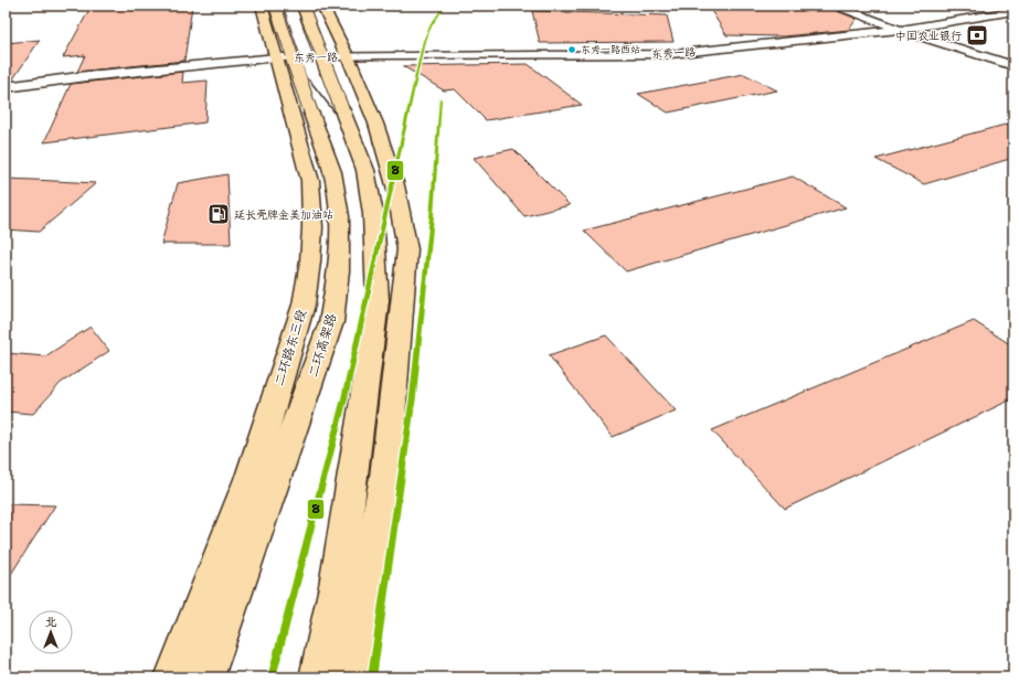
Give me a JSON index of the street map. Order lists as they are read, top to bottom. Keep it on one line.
{"streets":{"main road":["二环高架路","二环路东三段"],"street":["东秀一路"]},"crossings":[["东秀一路","二环路东三段"]],"places":{"bank":["中国农业银行"],"other":["东秀一路西站"],"fuel station":["延长壳牌金美加油站"]},"lines":["transit line 8"],"north":"top"}
